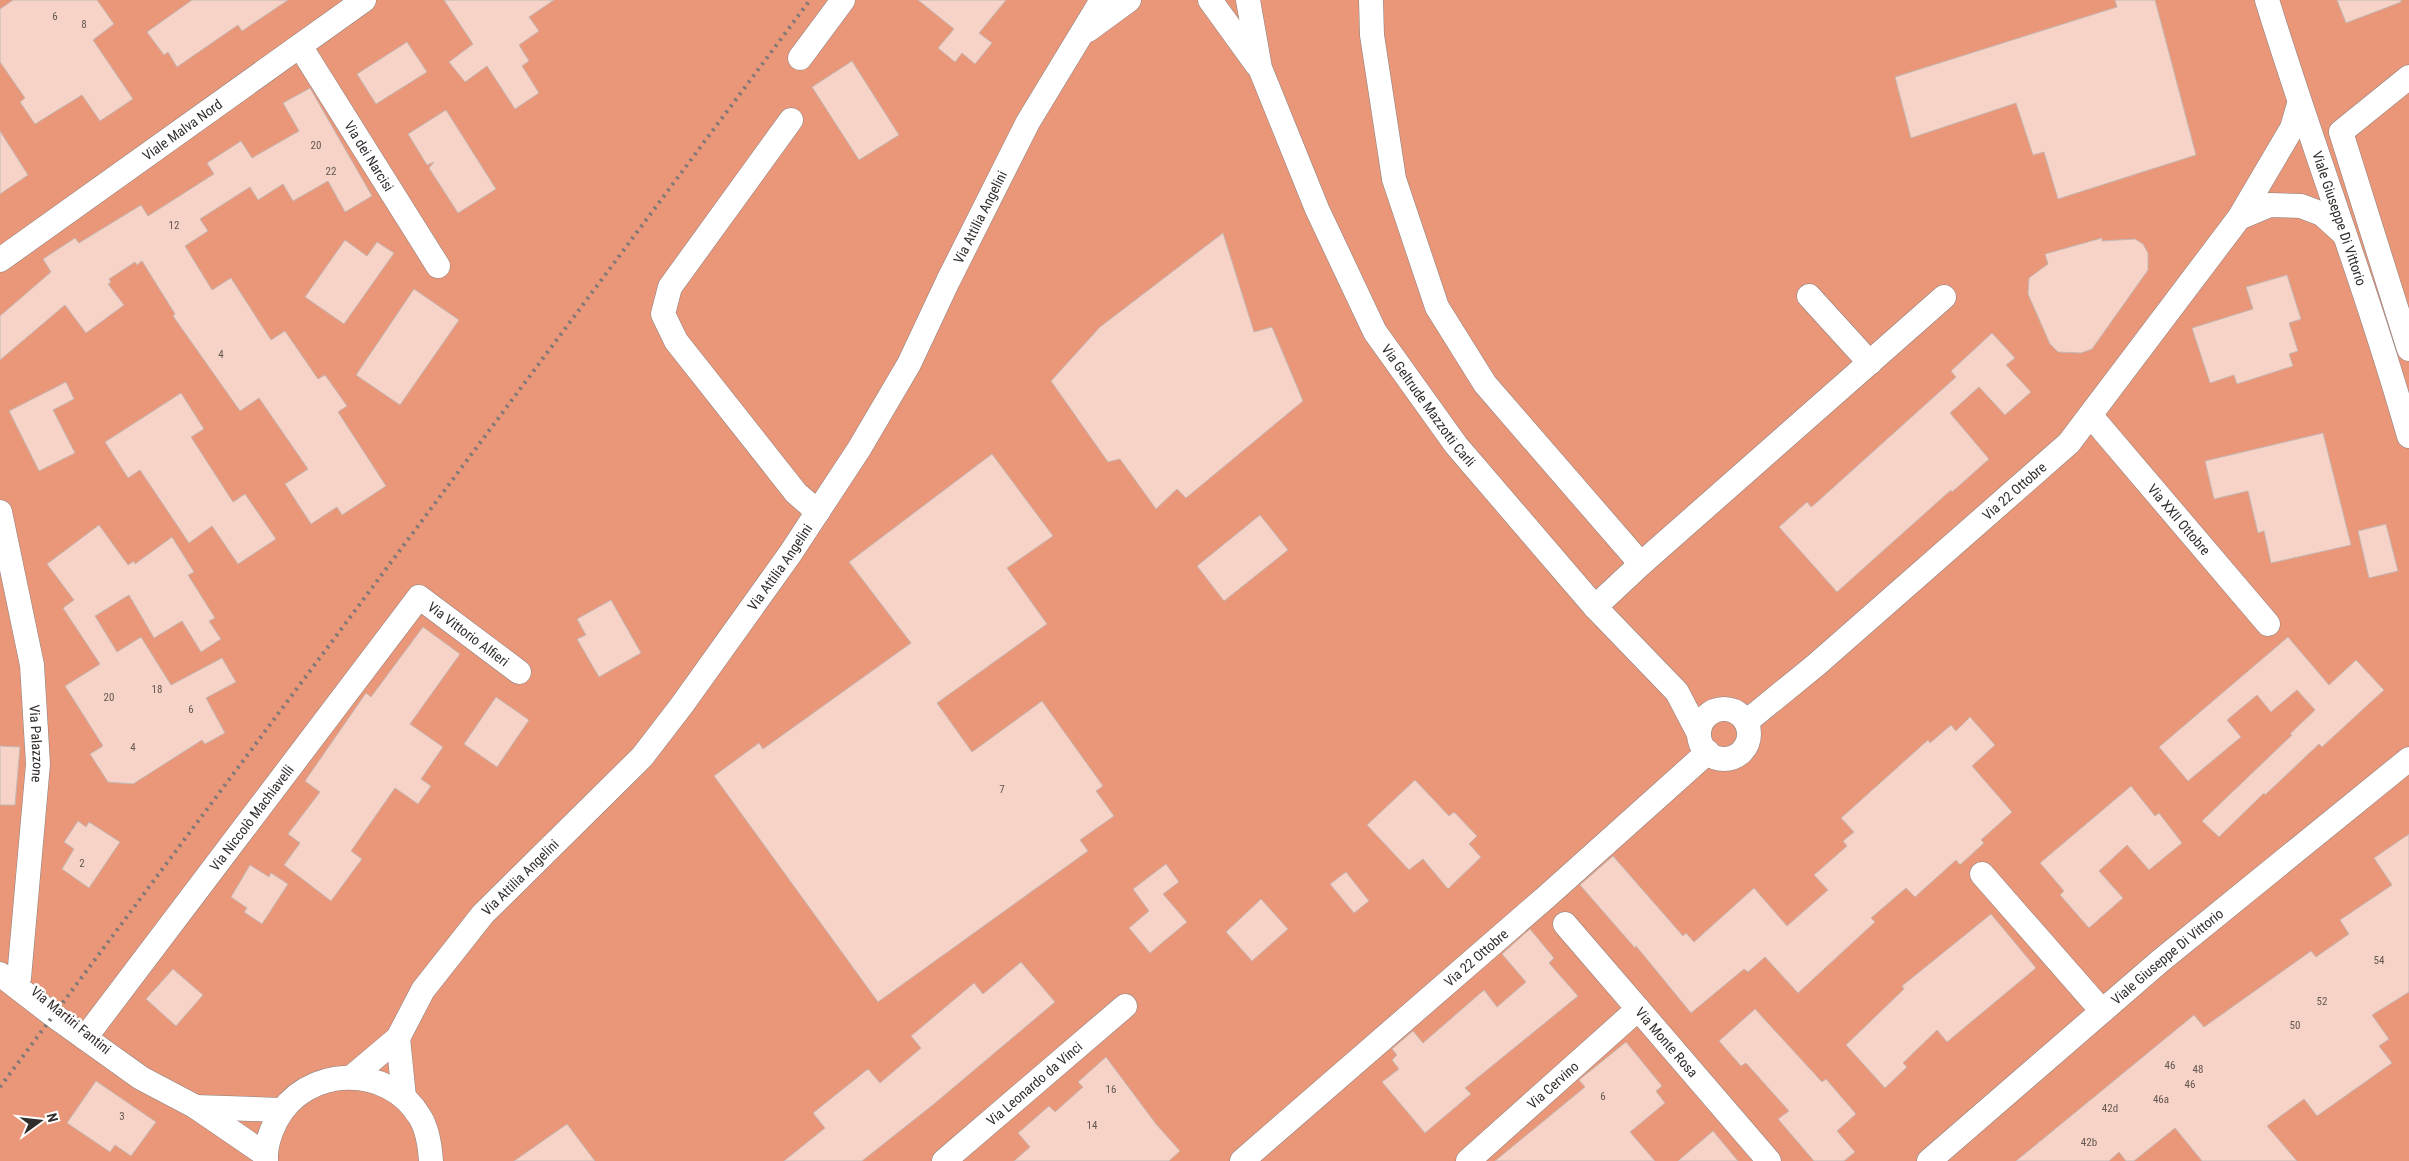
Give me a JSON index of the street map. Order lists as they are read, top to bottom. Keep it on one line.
{"streets":{"street":["Viale Malva Nord","Via dei Narcisi","Via Attilia Angelini","Viale Giuseppe Di Vittorio","Via Geltrude Mazzotti Carli","Via 22 Ottobre","Via XXII Ottobre","Via Vittorio Alfieri","Via Palazzone","Via Niccolò Machiavelli","Via Martiri Fantini","Via Monte Rosa","Via Leonardo da Vinci","Via Cervino"]},"crossings":[["Viale Malva Nord","Via dei Narcisi"],["Viale Giuseppe Di Vittorio","Via 22 Ottobre"],["Via Geltrude Mazzotti Carli","Via 22 Ottobre"],["Via 22 Ottobre","Via XXII Ottobre"],["Via Vittorio Alfieri","Via Niccolò Machiavelli"],["Via Palazzone","Via Martiri Fantini"],["Via Niccolò Machiavelli","Via Martiri Fantini"],["Via Monte Rosa","Via Cervino"]],"house_numbers":["6","8","20","22","12","4","18","20","6","4","7","2","54","52","50","46","48","46","16","6","46a","42d","3","14","42b"],"north":"right"}
